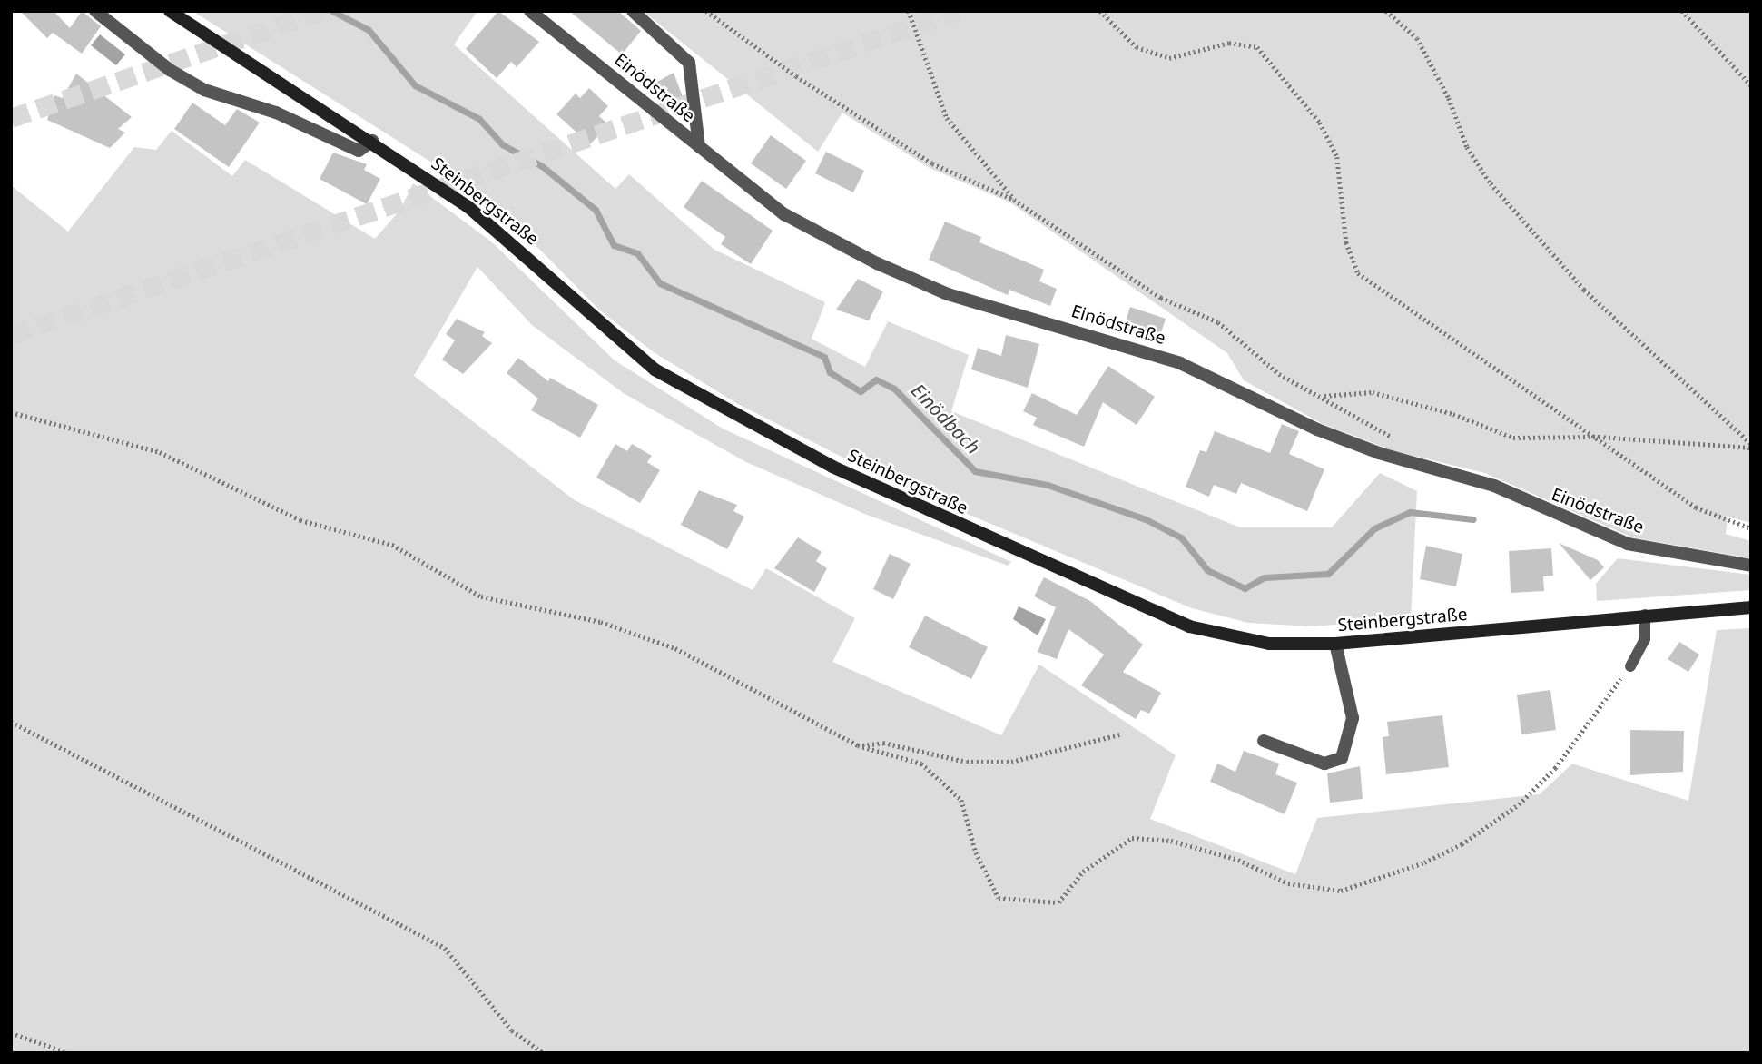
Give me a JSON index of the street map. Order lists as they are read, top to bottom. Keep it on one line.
{"streets":{"main road":["Steinbergstraße"],"street":["Einödstraße"]},"water":["Einödbach"]}
